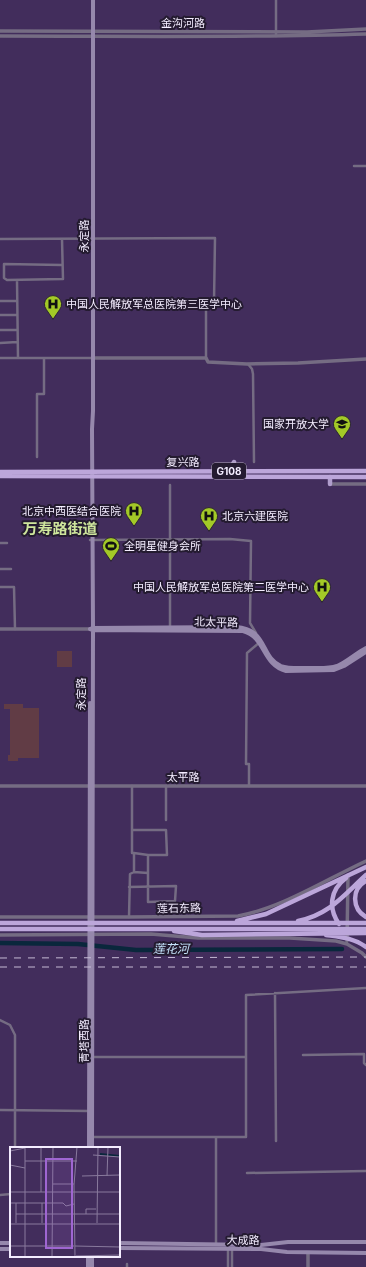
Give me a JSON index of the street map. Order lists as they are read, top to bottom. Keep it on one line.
{"streets":{"highway":["复兴路","G108","莲石东路"],"main road":["永定路","北太平路","青塔西路","大成路"],"street":["金沟河路","太平路"]},"crossings":[["金沟河路","永定路"],["永定路","复兴路"],["永定路","北太平路"],["永定路","太平路"],["永定路","莲石东路"],["永定路","青塔西路"]],"districts":["万寿路街道"],"water":["莲花河"],"places":{"hospital":["中国人民解放军总医院第三医学中心","北京中西医结合医院","北京六建医院","中国人民解放军总医院第二医学中心"],"school or university":["国家开放大学"],"sports":["全明星健身会所"]}}
